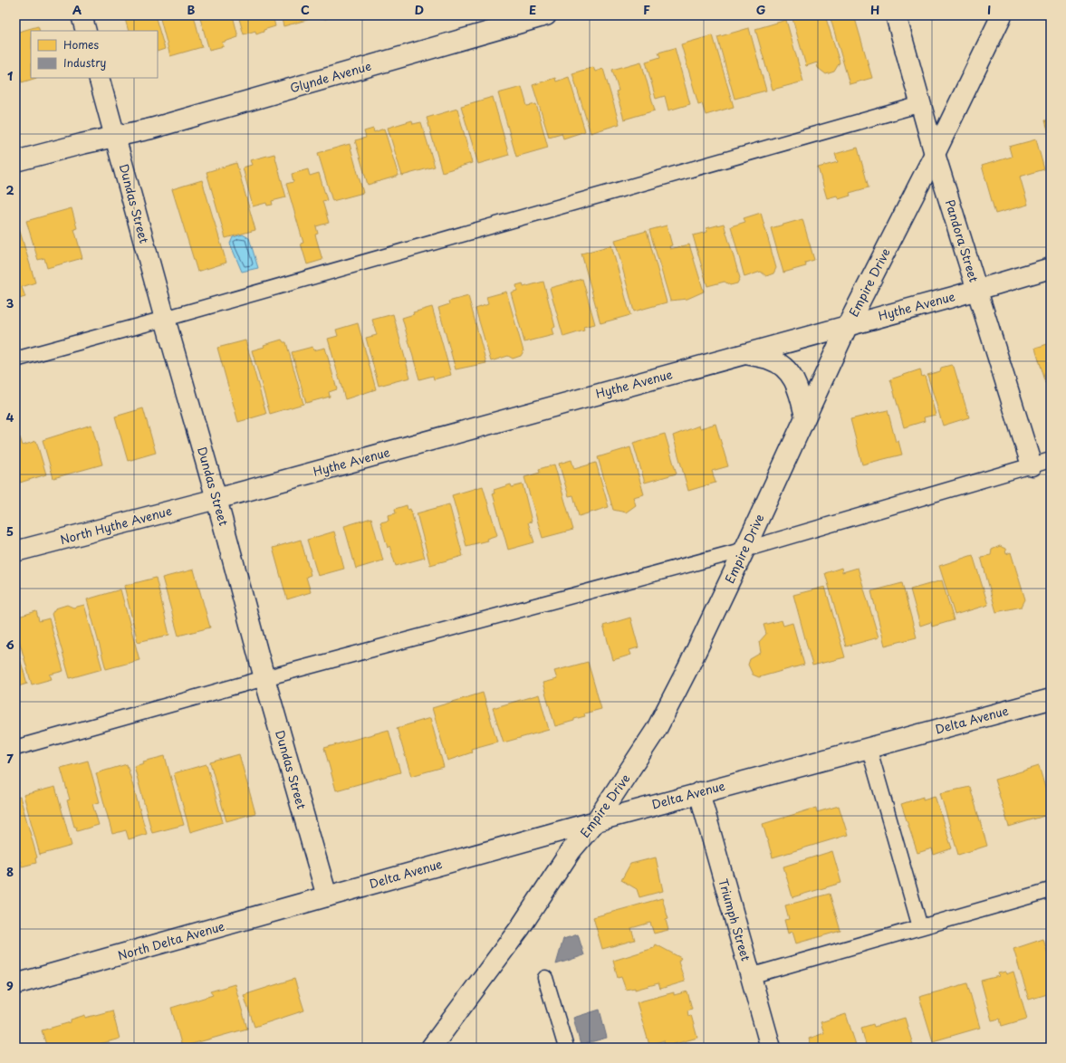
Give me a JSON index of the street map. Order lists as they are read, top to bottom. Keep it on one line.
{"streets":{"street":["Glynde Avenue","Dundas Street","Pandora Street","Empire Drive","Hythe Avenue","North Hythe Avenue","Delta Avenue","Triumph Street","North Delta Avenue"]},"crossings":[["Glynde Avenue","Dundas Street"],["Dundas Street","Hythe Avenue"],["Dundas Street","North Hythe Avenue"],["Dundas Street","Delta Avenue"],["Dundas Street","North Delta Avenue"],["Pandora Street","Empire Drive"],["Pandora Street","Hythe Avenue"],["Empire Drive","Hythe Avenue"],["Empire Drive","Delta Avenue"],["Hythe Avenue","North Hythe Avenue"],["Delta Avenue","Triumph Street"],["Delta Avenue","North Delta Avenue"]],"legend":["Homes","Industry"],"grid":{"columns":["A","B","C","D","E","F","G","H","I"],"rows":["1","2","3","4","5","6","7","8","9"]}}
